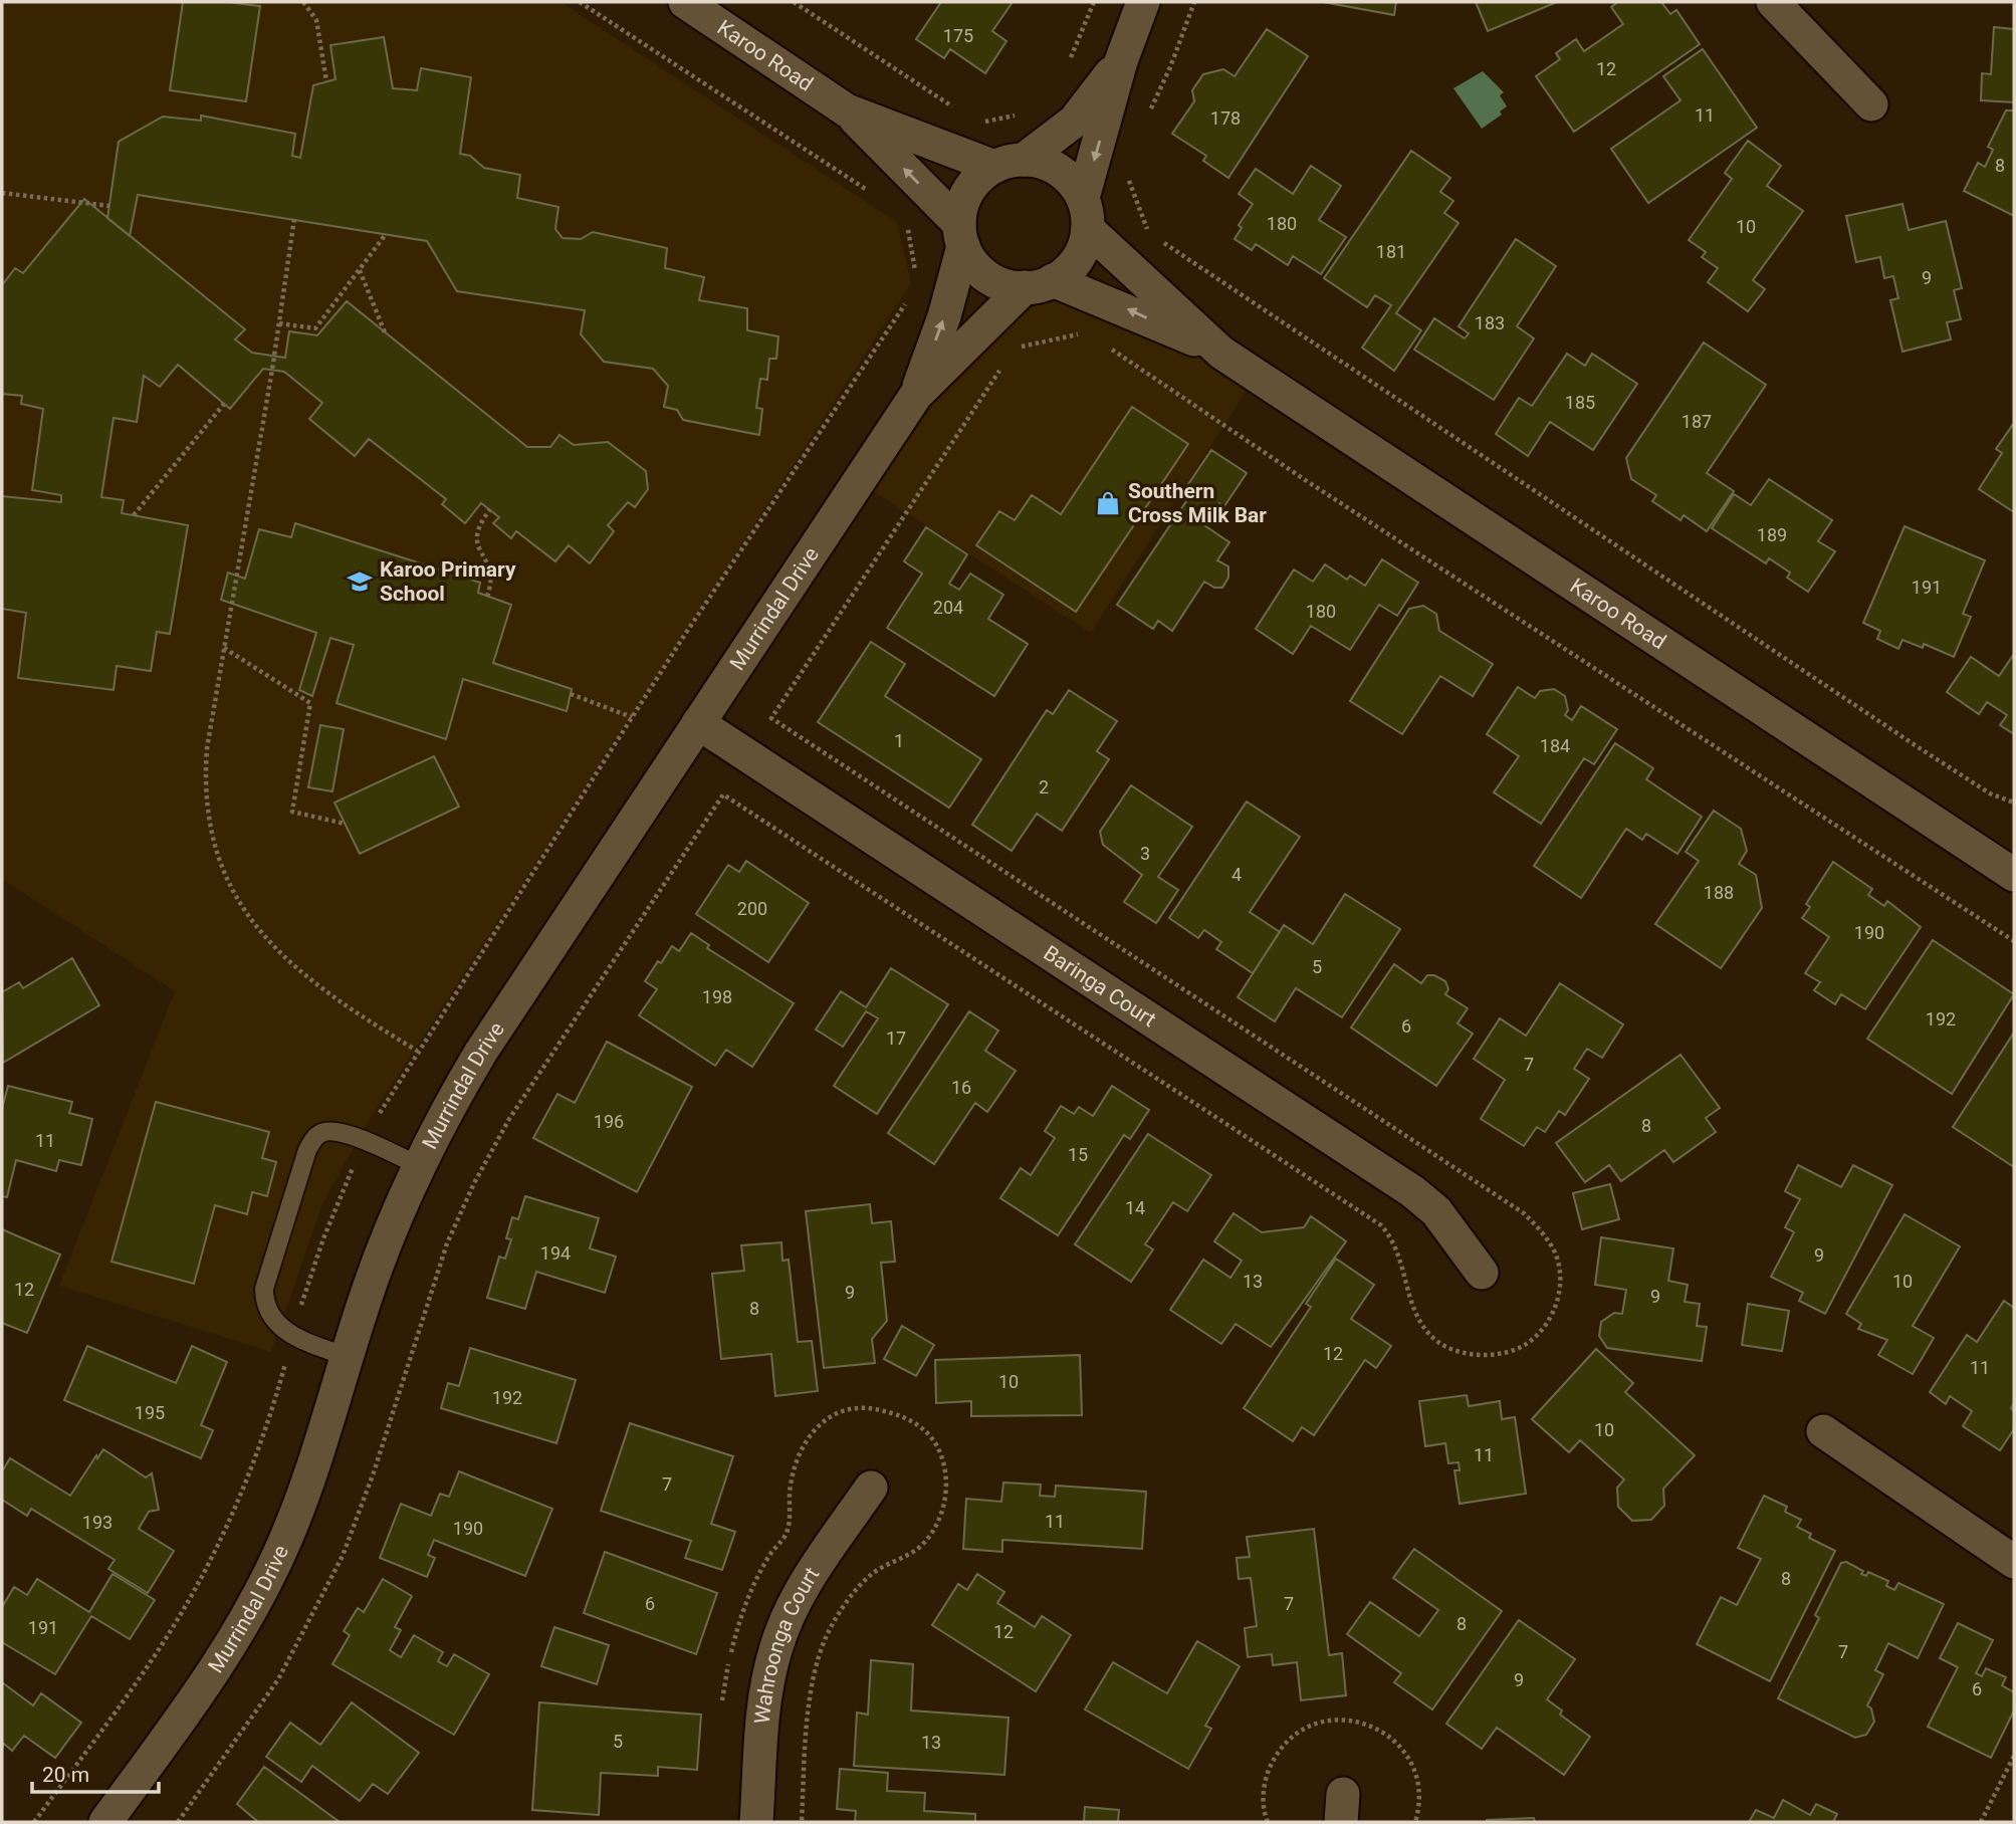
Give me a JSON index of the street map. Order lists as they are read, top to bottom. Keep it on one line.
{"streets":{"street":["Karoo Road","Murrindal Drive","Baringa Court","Wahroonga Court"]},"crossings":[["Karoo Road","Murrindal Drive"],["Murrindal Drive","Baringa Court"]],"places":{"shop":["Southern Cross Milk Bar"],"school or university":["Karoo Primary School"]},"house_numbers":["175","12","11","178","8","180","10","181","9","183","185","187","189","191","204","180","1","184","2","3","4","188","200","190","5","198","192","6","17","7","16","196","8","11","15","14","194","9","13","10","12","9","9","8","12","11","10","192","195","10","11","7","11","193","190","8","6","7","8","191","12","7","9","6","5","13"],"scale_bar":"20 m"}
